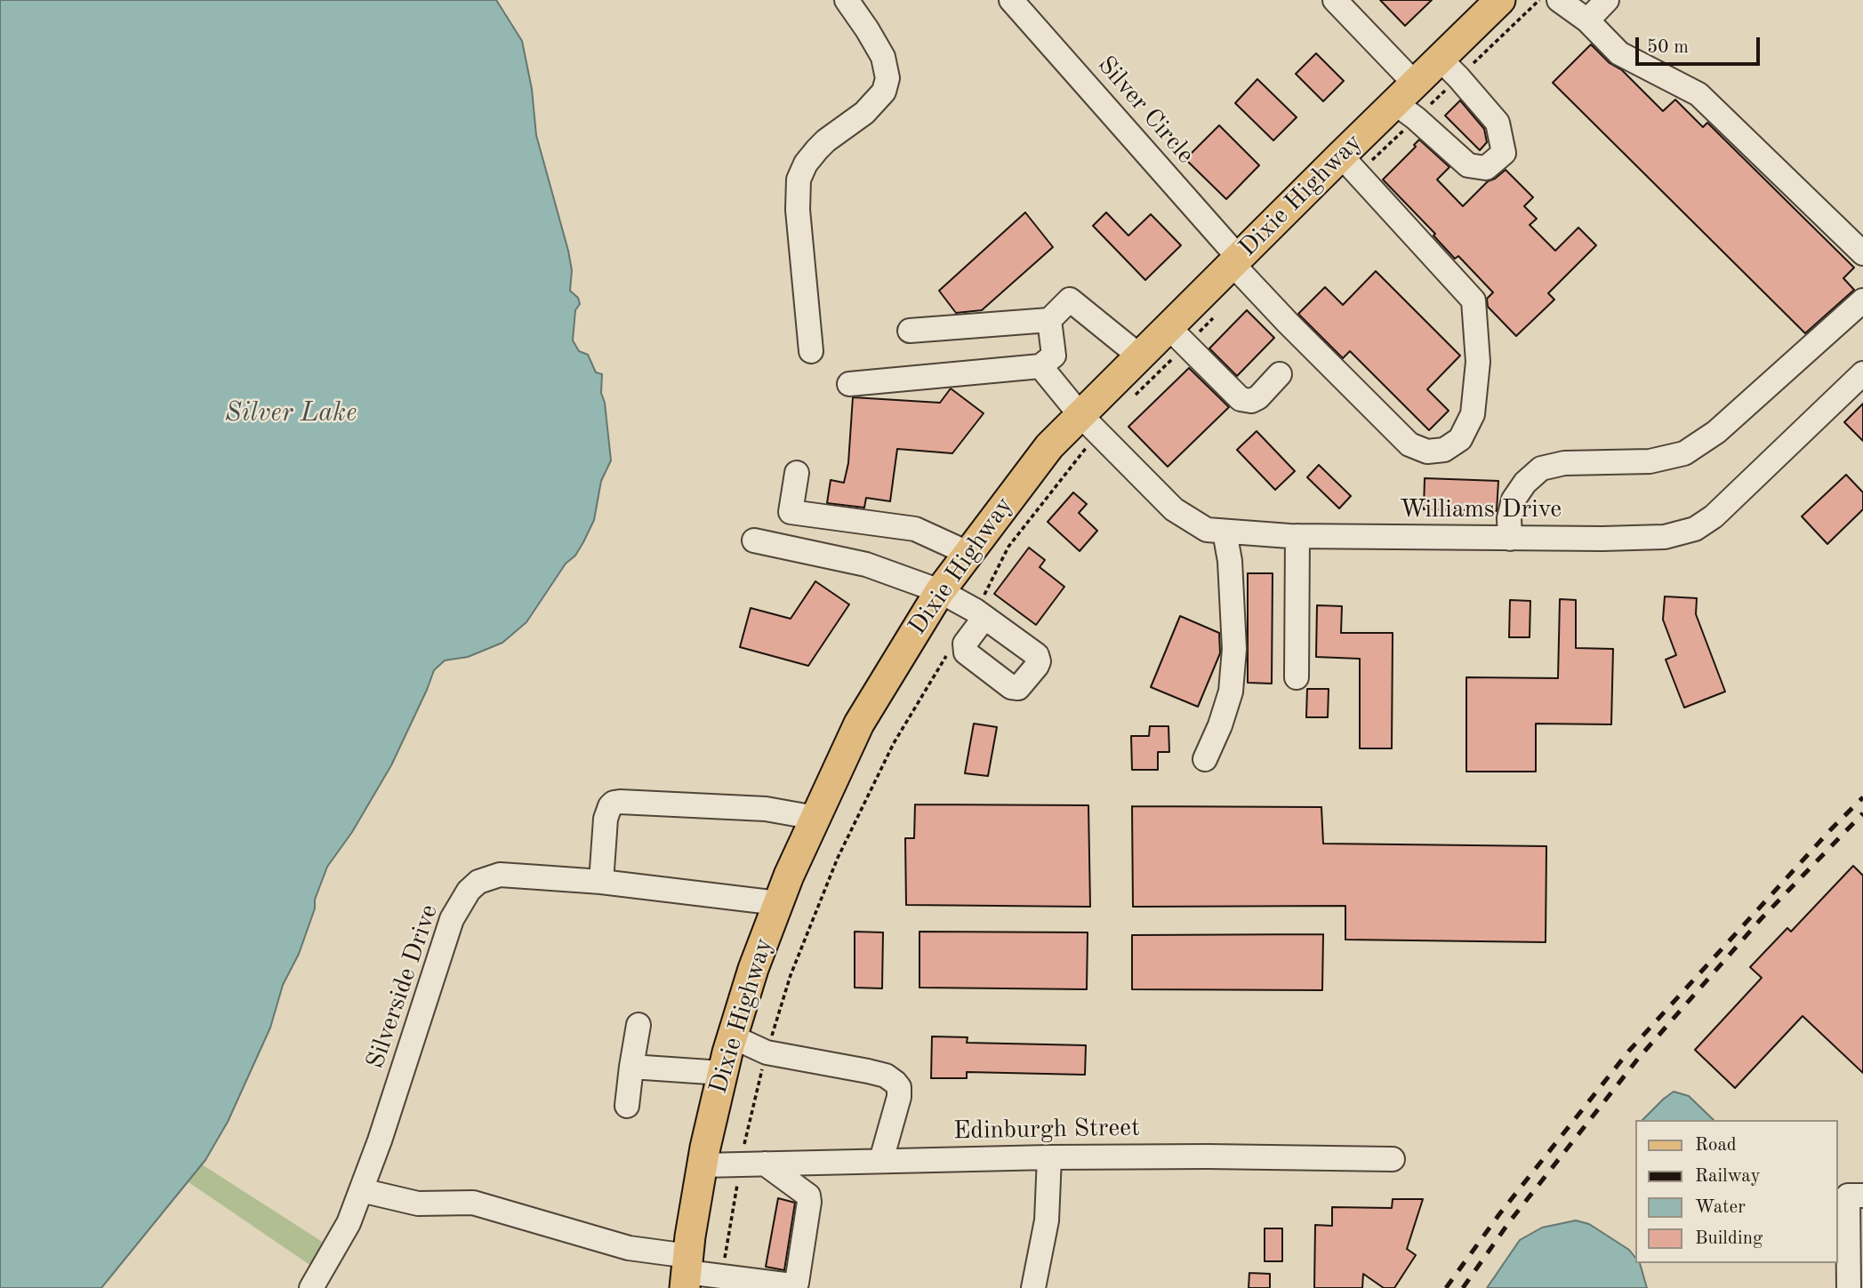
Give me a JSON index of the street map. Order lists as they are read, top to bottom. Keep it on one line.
{"streets":{"main road":["Dixie Highway"],"street":["Silver Circle","Williams Drive","Silverside Drive","Edinburgh Street"]},"crossings":[["Silver Circle","Dixie Highway"],["Dixie Highway","Williams Drive"],["Dixie Highway","Silverside Drive"],["Dixie Highway","Edinburgh Street"]],"water":["Silver Lake"],"legend":["Road","Railway","Water","Building"],"scale_bar":"50 m"}
